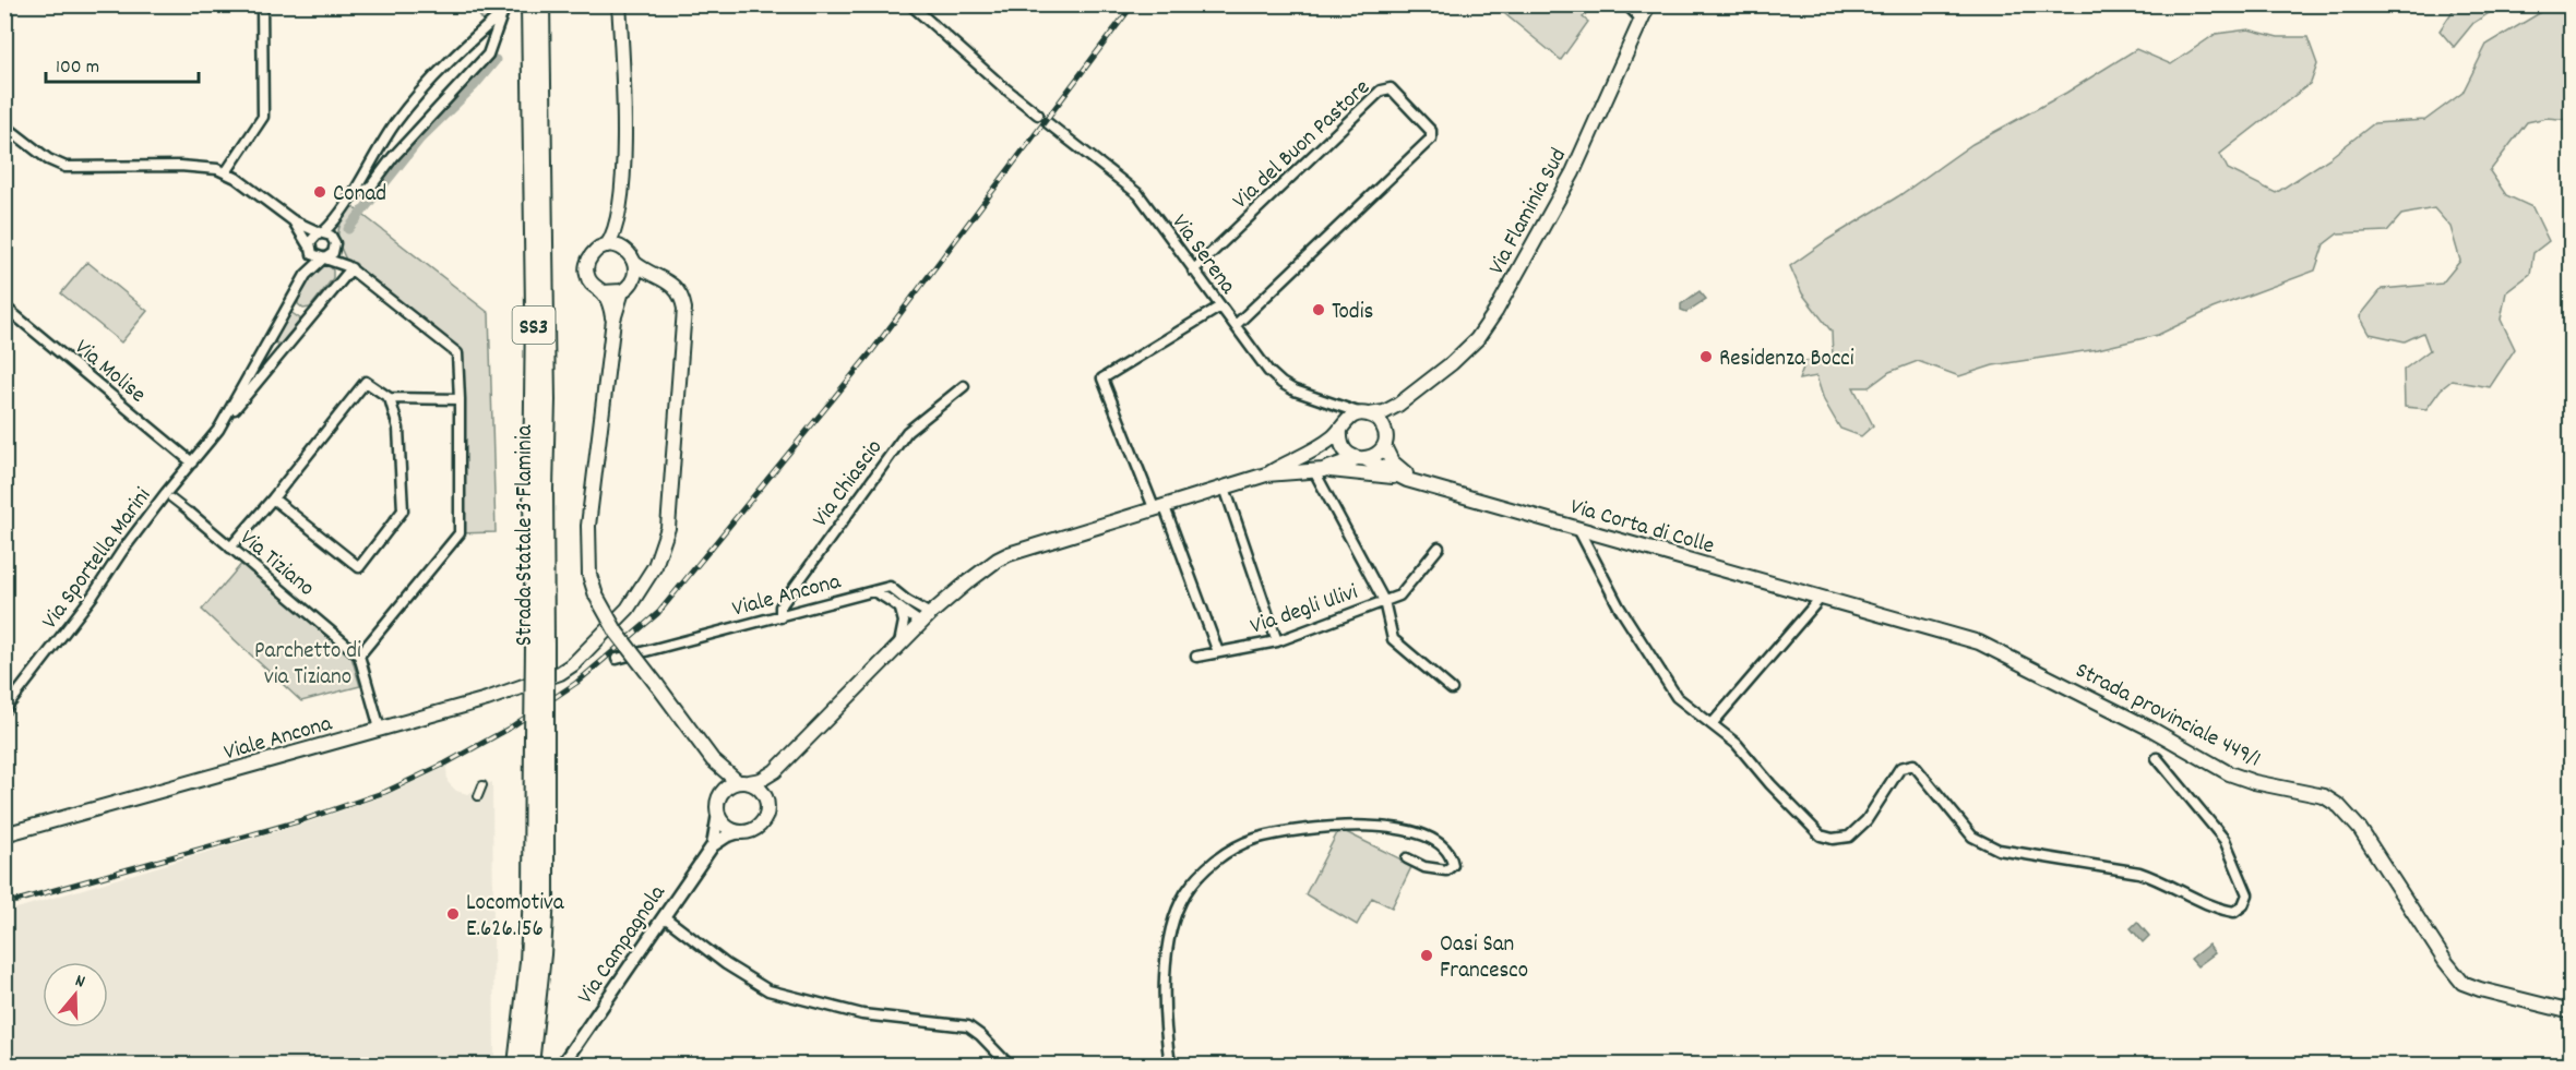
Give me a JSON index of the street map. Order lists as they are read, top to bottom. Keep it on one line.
{"streets":{"highway":["SS3","Strada Statale 3 Flaminia"],"main road":["Via Flaminia Sud","Via Corta di Colle","Viale Ancona","Strada provinciale 449/1","Via Campagnola"],"street":["Via del Buon Pastore","Via Serena","Via Molise","Via Chiascio","Via Sportella Marini","Via Tiziano","Via degli Ulivi"]},"crossings":[["Via del Buon Pastore","Via Serena"],["Via Flaminia Sud","Via Serena"],["Via Flaminia Sud","Via Corta di Colle"],["Via Serena","Via Corta di Colle"],["Via Molise","Via Sportella Marini"],["Via Chiascio","Viale Ancona"],["Via Corta di Colle","Strada provinciale 449/1"],["Viale Ancona","Via Campagnola"]],"parks":["Parchetto di via Tiziano"],"places":["Conad","Todis","Residenza Bocci","Locomotiva E.626.156","Oasi San Francesco"],"scale_bar":"100 m","north":"top"}
